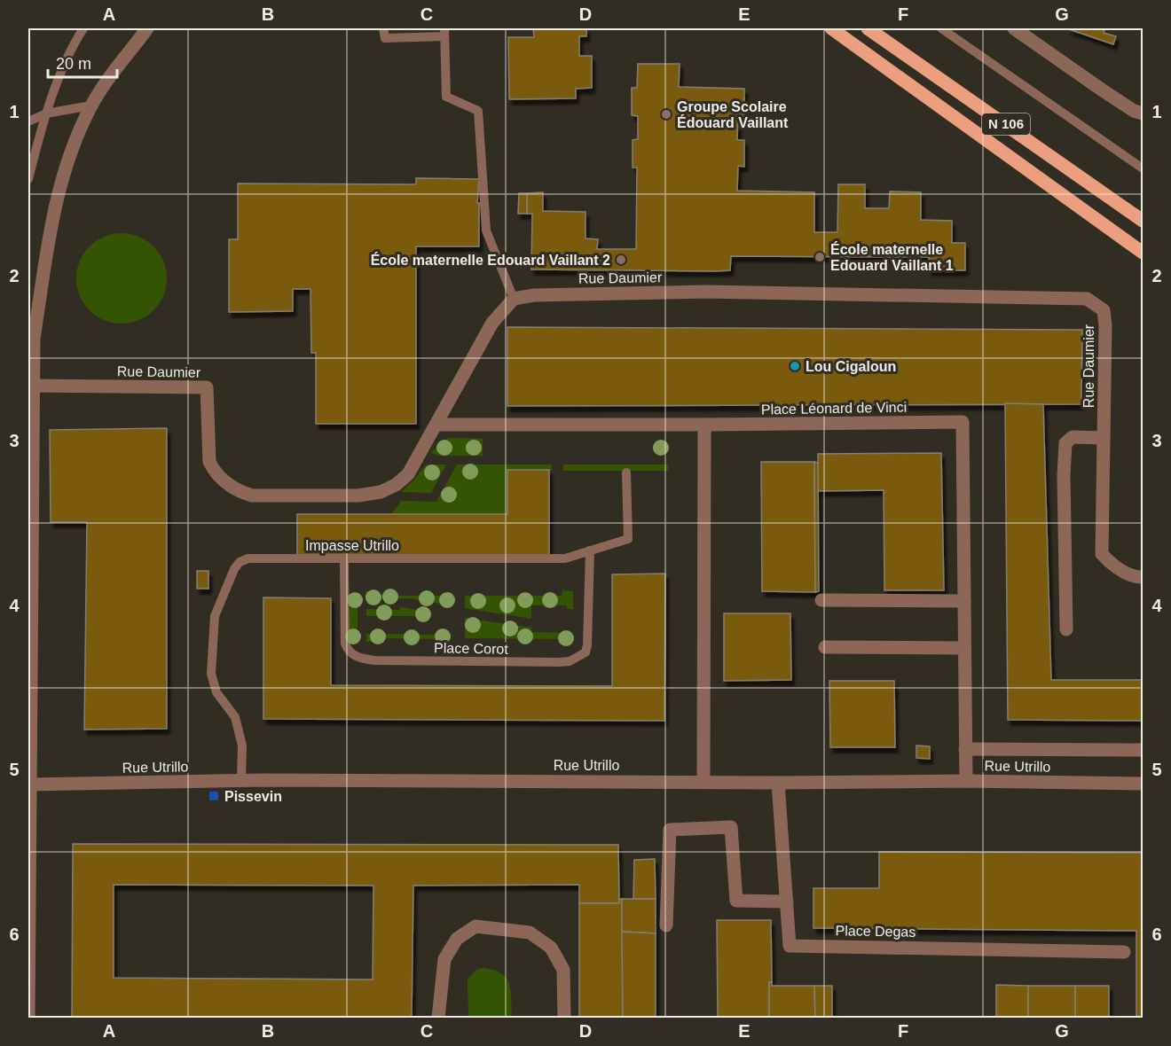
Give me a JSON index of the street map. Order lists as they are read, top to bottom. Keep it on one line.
{"streets":{"main road":["N 106"],"street":["Rue Daumier","Place Léonard de Vinci","Rue Utrillo","Place Degas"],"lane":["Impasse Utrillo","Place Corot"]},"crossings":[["Place Léonard de Vinci","Rue Utrillo"],["Impasse Utrillo","Place Corot"],["Impasse Utrillo","Rue Utrillo"],["Rue Utrillo","Place Degas"]],"places":{"other":["Groupe Scolaire Édouard Vaillant","École maternelle Edouard Vaillant 1","École maternelle Edouard Vaillant 2","Lou Cigaloun"],"transit":["Pissevin"]},"scale_bar":"20 m","grid":{"columns":["A","B","C","D","E","F","G"],"rows":["1","2","3","4","5","6"]}}
